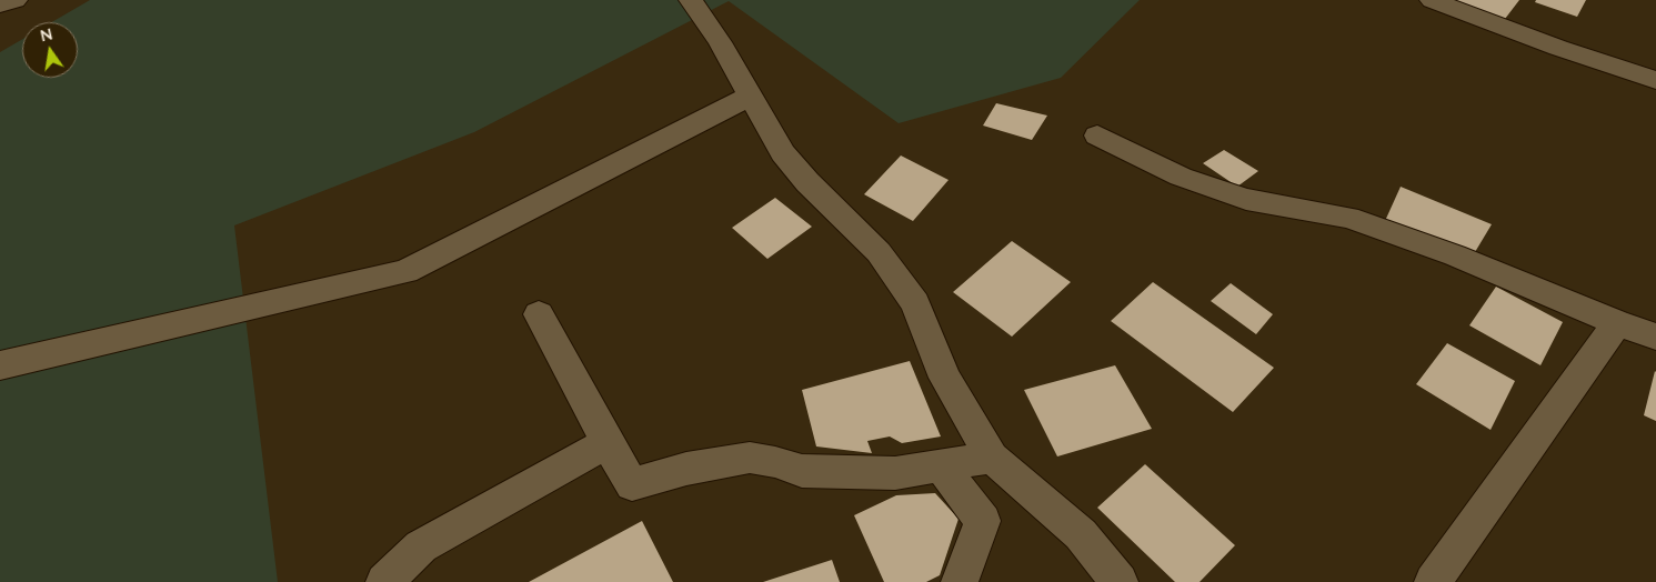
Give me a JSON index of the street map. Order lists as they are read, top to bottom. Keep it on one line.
{"north":"top"}
